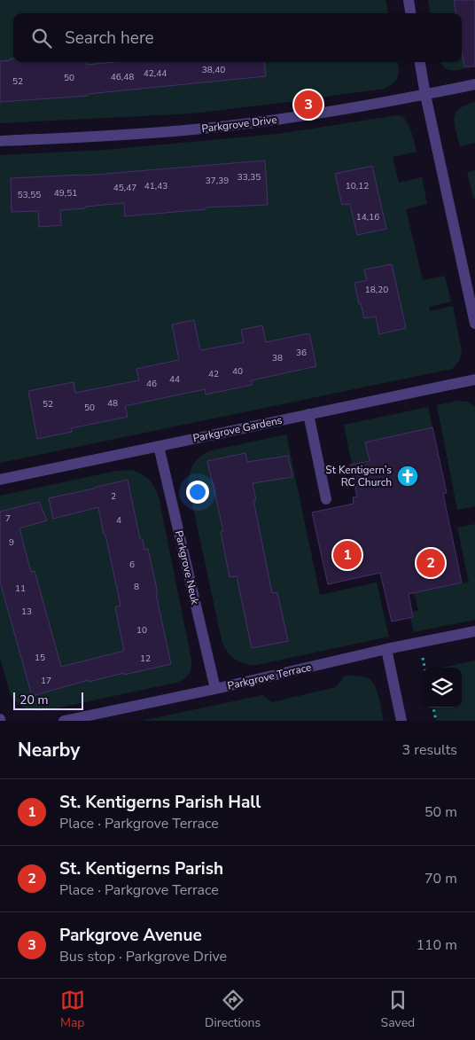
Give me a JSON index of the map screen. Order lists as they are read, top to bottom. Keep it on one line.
{"streets":{"street":["Parkgrove Drive","Parkgrove Gardens","Parkgrove Neuk","Parkgrove Terrace"]},"crossings":[["Parkgrove Gardens","Parkgrove Neuk"],["Parkgrove Neuk","Parkgrove Terrace"]],"places":{"church":["St Kentigern’s RC Church"]},"house_numbers":["38,40","42,44","46,48","50","52","33,35","37,39","41,43","10,12","45,47","49,51","53,55","14,16","18,20","36","38","40","42","44","46","48","52","50","2","7","4","9","6","8","11","13","10","15","12","17"],"scale_bar":"20 m","page":{"search":"Search here","pins":["3","1","2"],"scale":"20 m","heading":["Nearby","3 results"],"list":[{"mark":"1","name":"St. Kentigerns Parish Hall","note":"Place · Parkgrove Terrace","value":"50 m"},{"mark":"2","name":"St. Kentigerns Parish","note":"Place · Parkgrove Terrace","value":"70 m"},{"mark":"3","name":"Parkgrove Avenue","note":"Bus stop · Parkgrove Drive","value":"110 m"}],"nav":["Map","Directions","Saved"]}}
